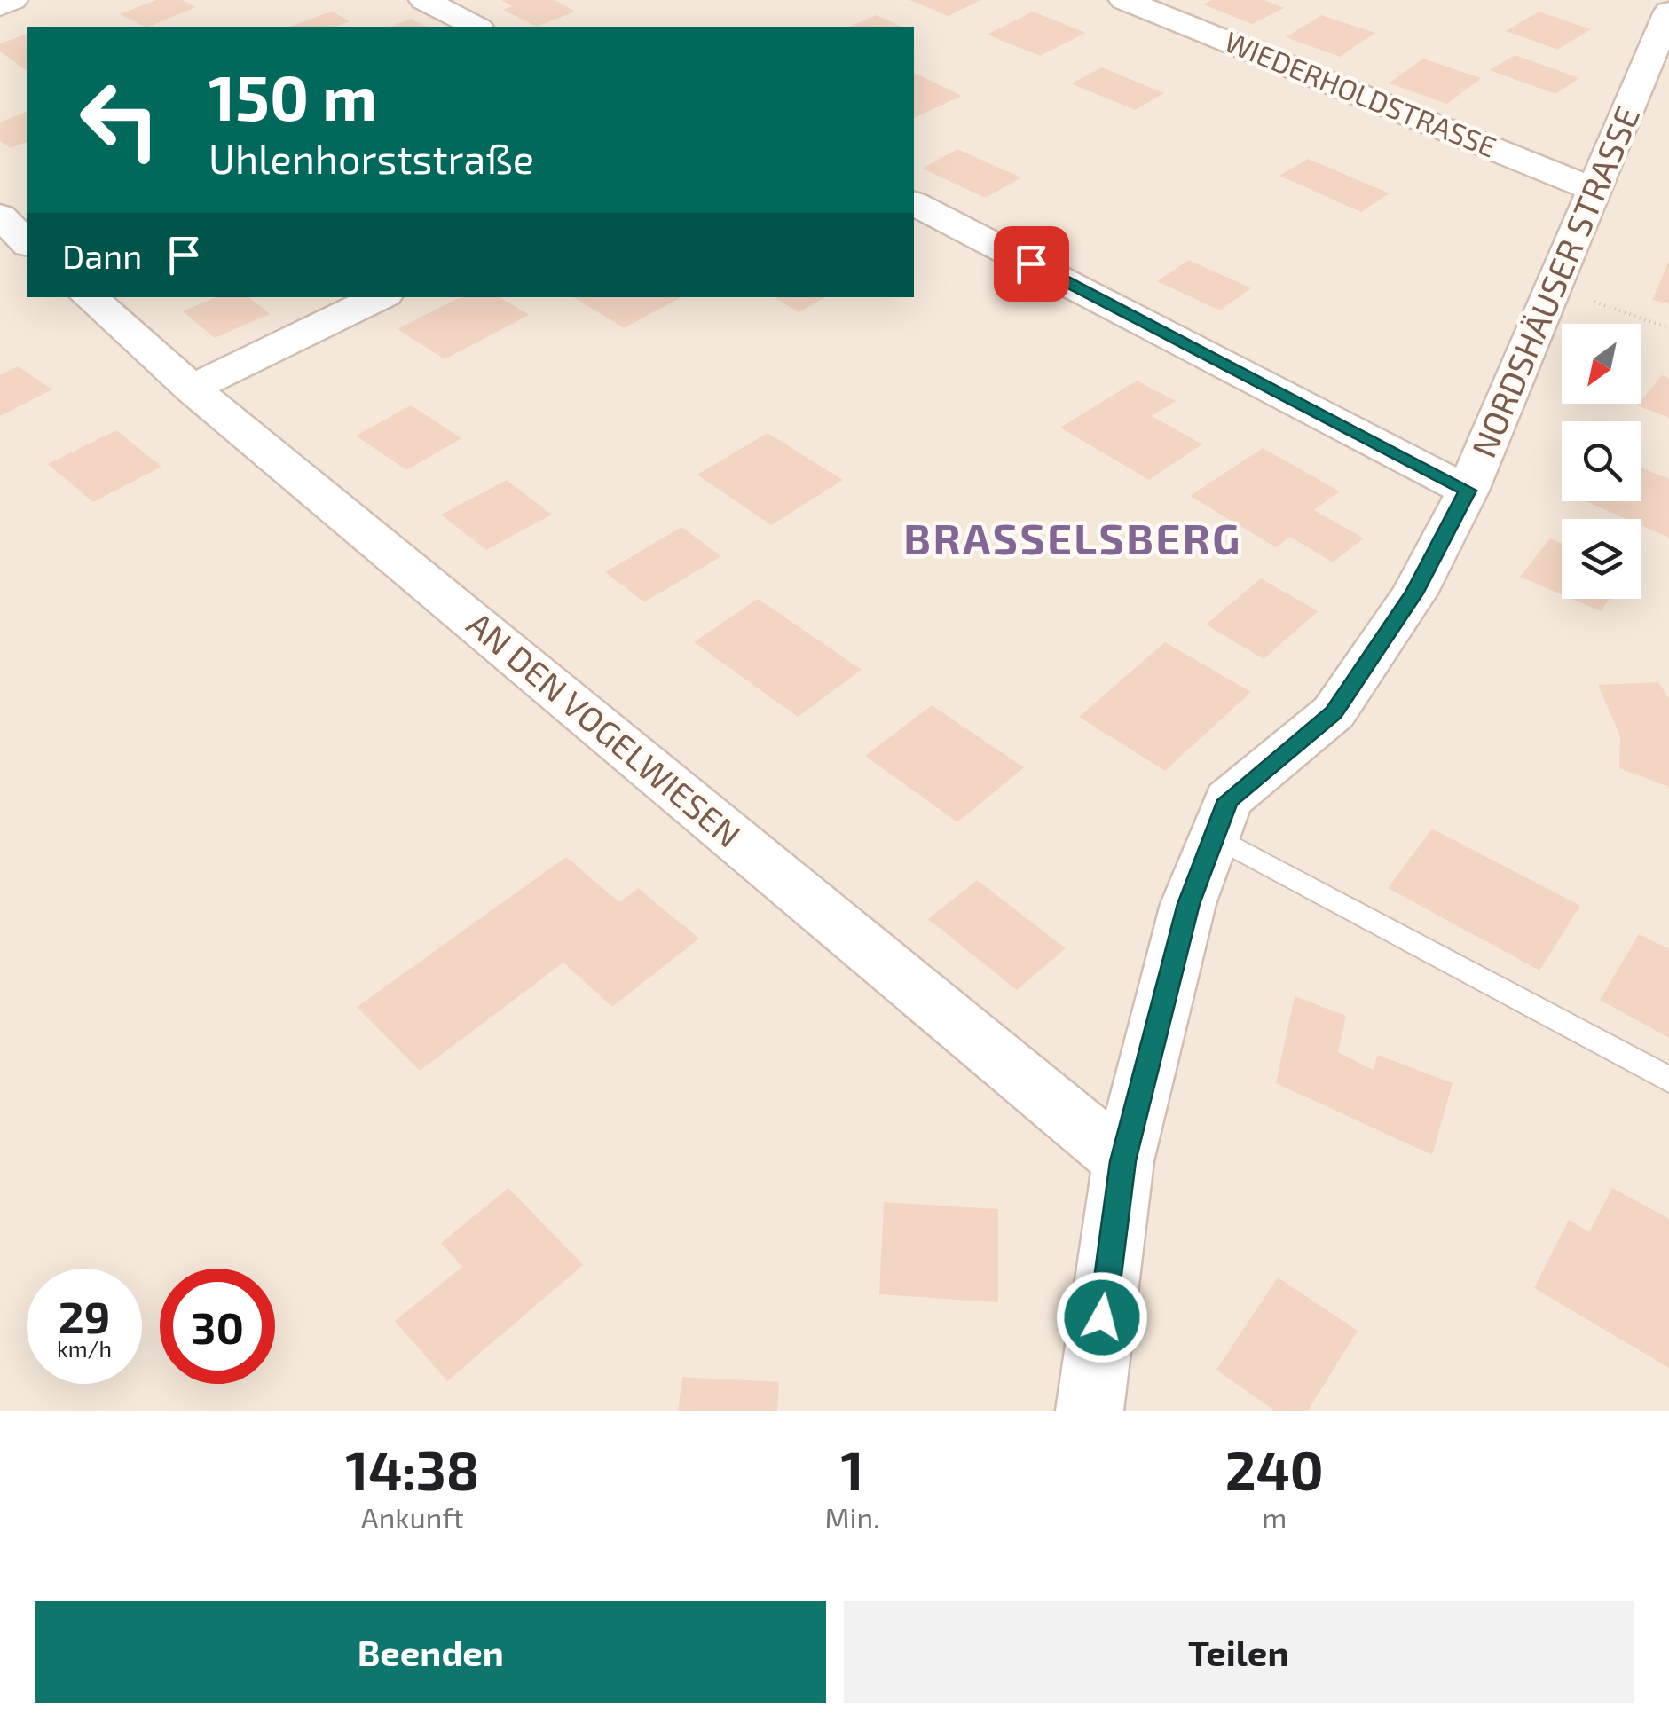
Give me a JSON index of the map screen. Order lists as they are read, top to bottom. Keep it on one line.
{"streets":{"street":["WIEDERHOLDSTRASSE","NORDSHÄUSER STRASSE","AN DEN VOGELWIESEN"]},"crossings":[["WIEDERHOLDSTRASSE","NORDSHÄUSER STRASSE"],["NORDSHÄUSER STRASSE","AN DEN VOGELWIESEN"]],"districts":["BRASSELSBERG"],"north":"bottom left","page":{"turn":["150 m","Uhlenhorststraße"],"then":"Dann","speed":"29 km/h","limit":"30","eta":["14:38","Ankunft","1","Min.","240","m"],"buttons":["Beenden","Teilen"]}}
